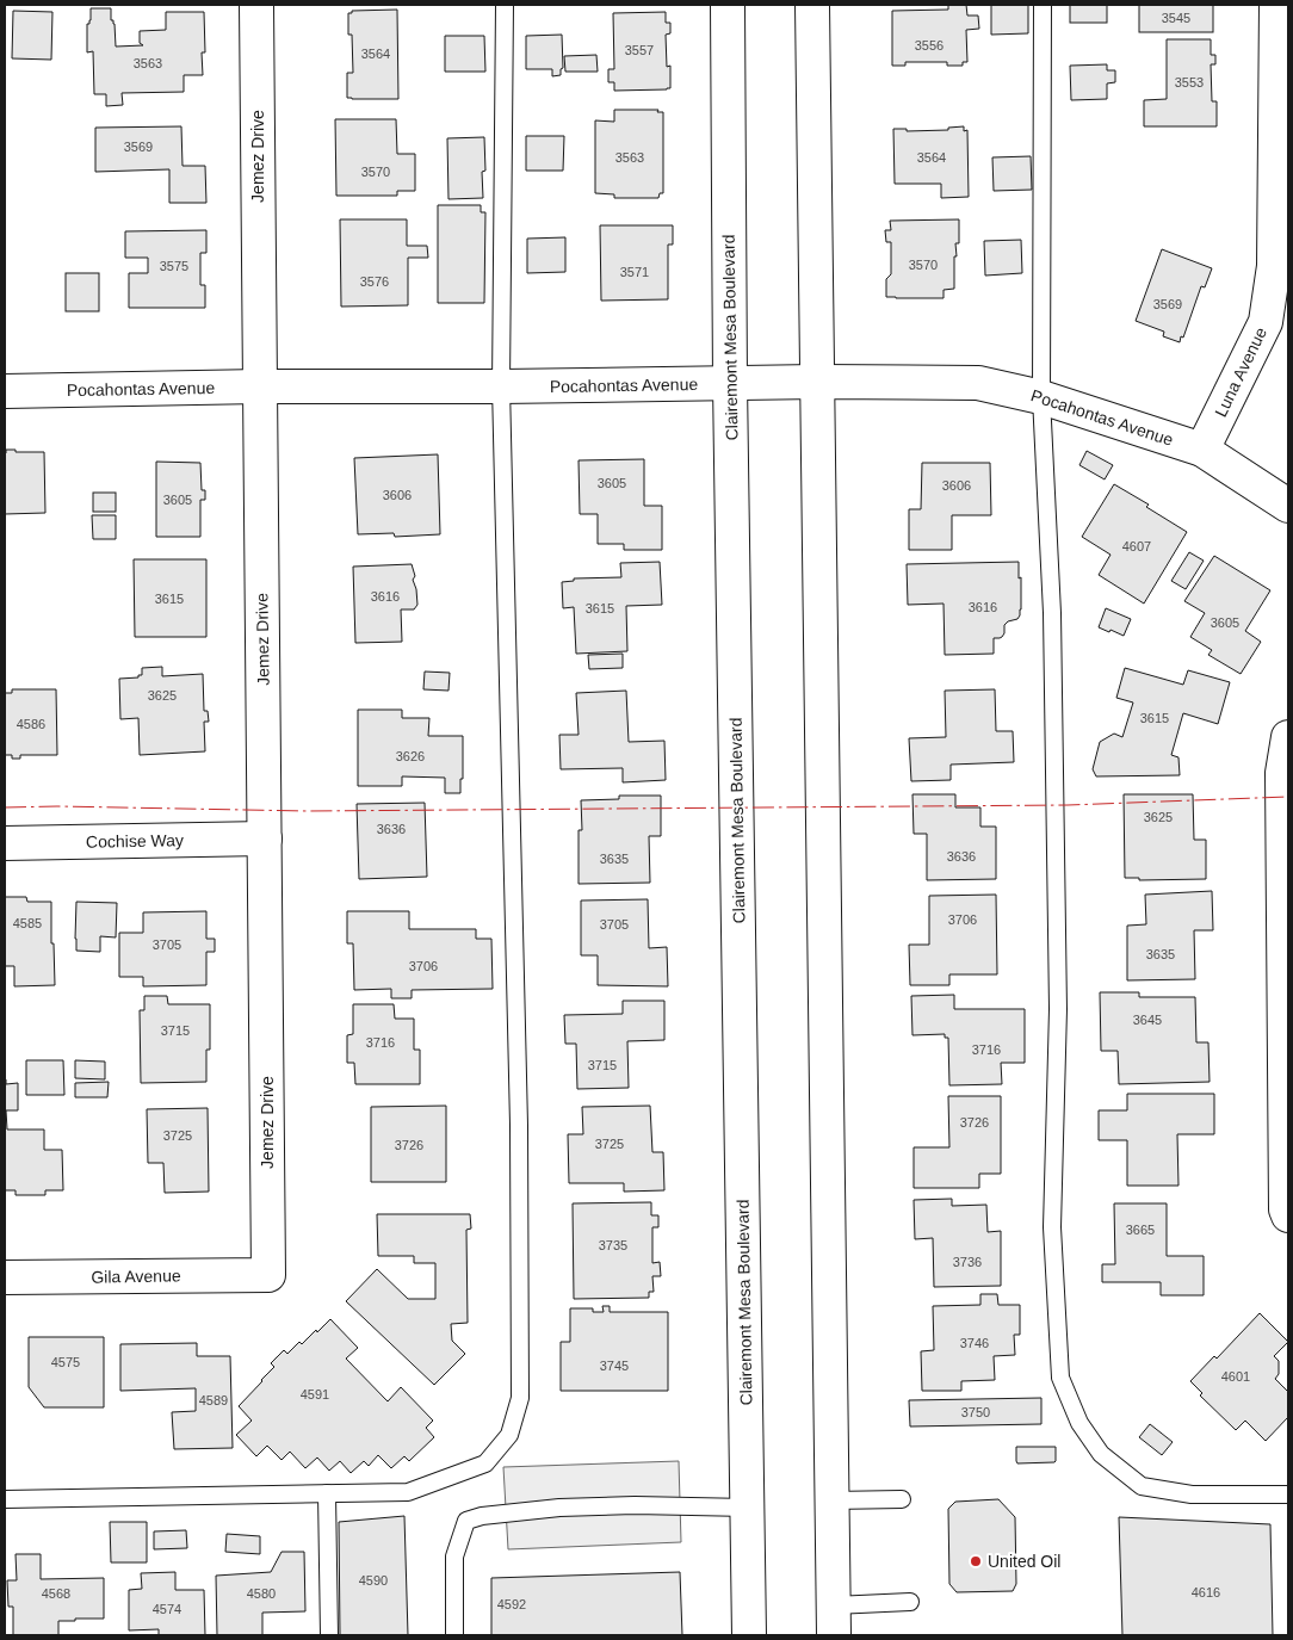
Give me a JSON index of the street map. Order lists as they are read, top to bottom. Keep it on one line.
{"streets":{"street":["Jemez Drive","Clairemont Mesa Boulevard","Luna Avenue","Pocahontas Avenue","Cochise Way","Gila Avenue"]},"crossings":[["Jemez Drive","Pocahontas Avenue"],["Jemez Drive","Cochise Way"],["Jemez Drive","Gila Avenue"],["Clairemont Mesa Boulevard","Pocahontas Avenue"],["Luna Avenue","Pocahontas Avenue"]],"places":["United Oil"],"house_numbers":["3545","3556","3557","3564","3563","3553","3569","3563","3564","3570","3570","3575","3571","3576","3569","3605","3606","3606","3605","4607","3616","3615","3616","3615","3605","3625","3615","4586","3626","3625","3636","3636","3635","3706","4585","3705","3705","3635","3706","3645","3715","3716","3716","3715","3726","3725","3725","3726","3665","3735","3736","3746","4575","3745","4601","4591","4589","3750","4590","4616","4568","4580","4592","4574"]}
